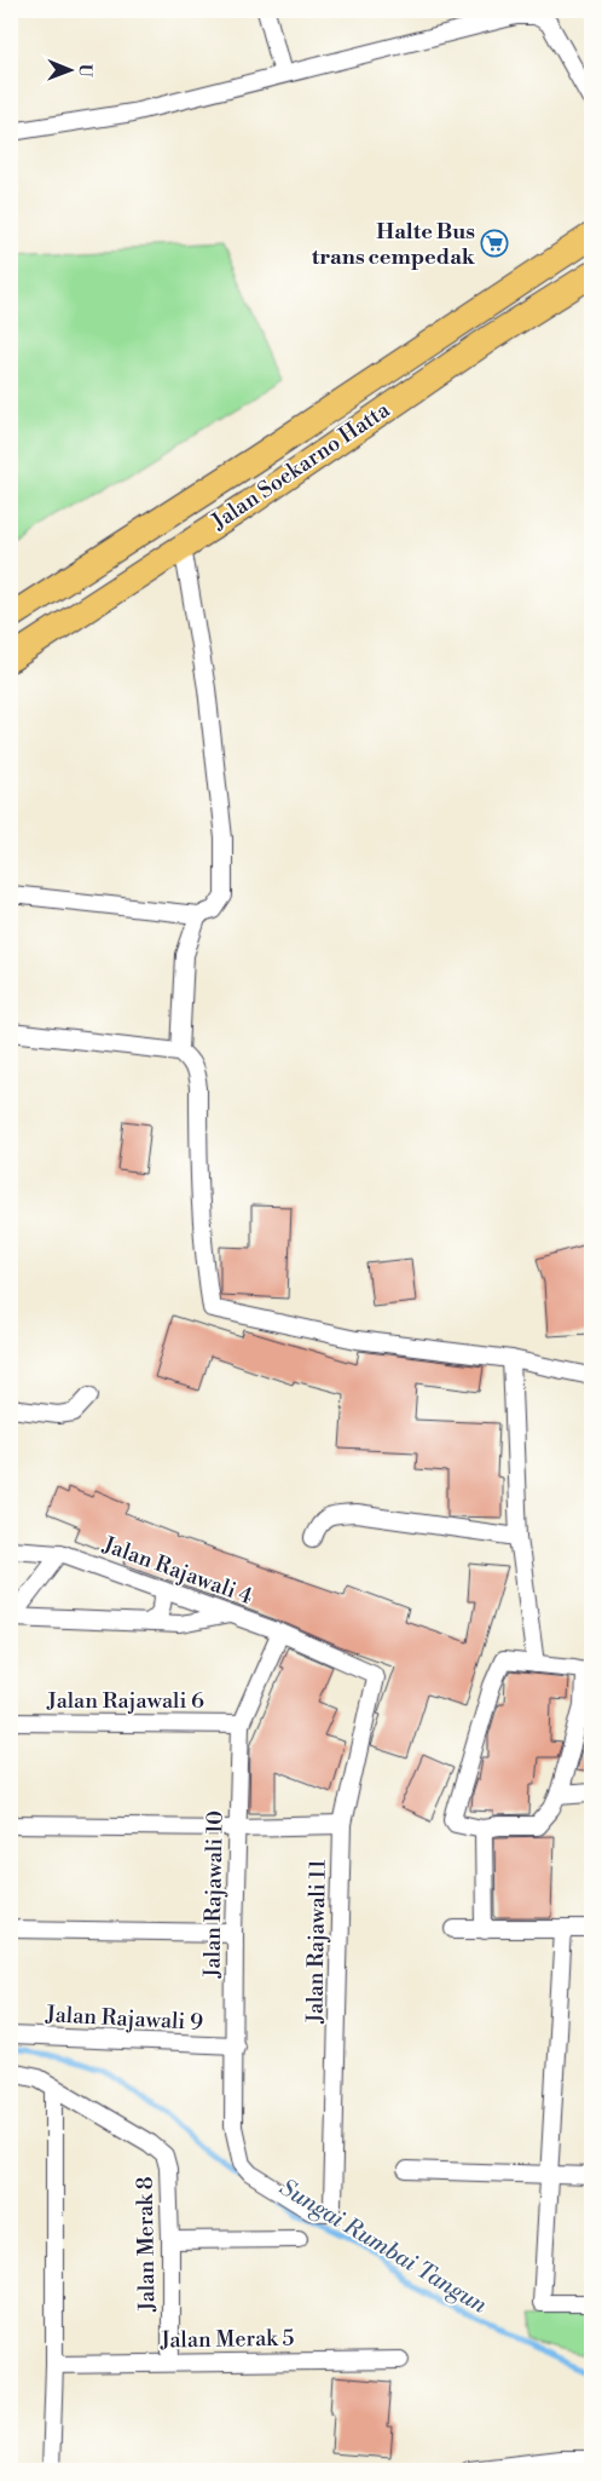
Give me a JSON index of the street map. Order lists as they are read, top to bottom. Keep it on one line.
{"streets":{"main road":["Jalan Soekarno Hatta"],"street":["Jalan Rajawali 4","Jalan Rajawali 6","Jalan Rajawali 10","Jalan Rajawali 11","Jalan Rajawali 9","Jalan Merak 8","Jalan Merak 5"]},"crossings":[["Jalan Rajawali 4","Jalan Rajawali 10"],["Jalan Rajawali 4","Jalan Rajawali 11"],["Jalan Rajawali 6","Jalan Rajawali 10"],["Jalan Rajawali 10","Jalan Rajawali 11"],["Jalan Rajawali 10","Jalan Rajawali 9"],["Jalan Merak 8","Jalan Merak 5"]],"water":["Sungai Rumbai Tangun"],"places":{"supermarket":["Halte Bus trans cempedak"]},"north":"right"}
